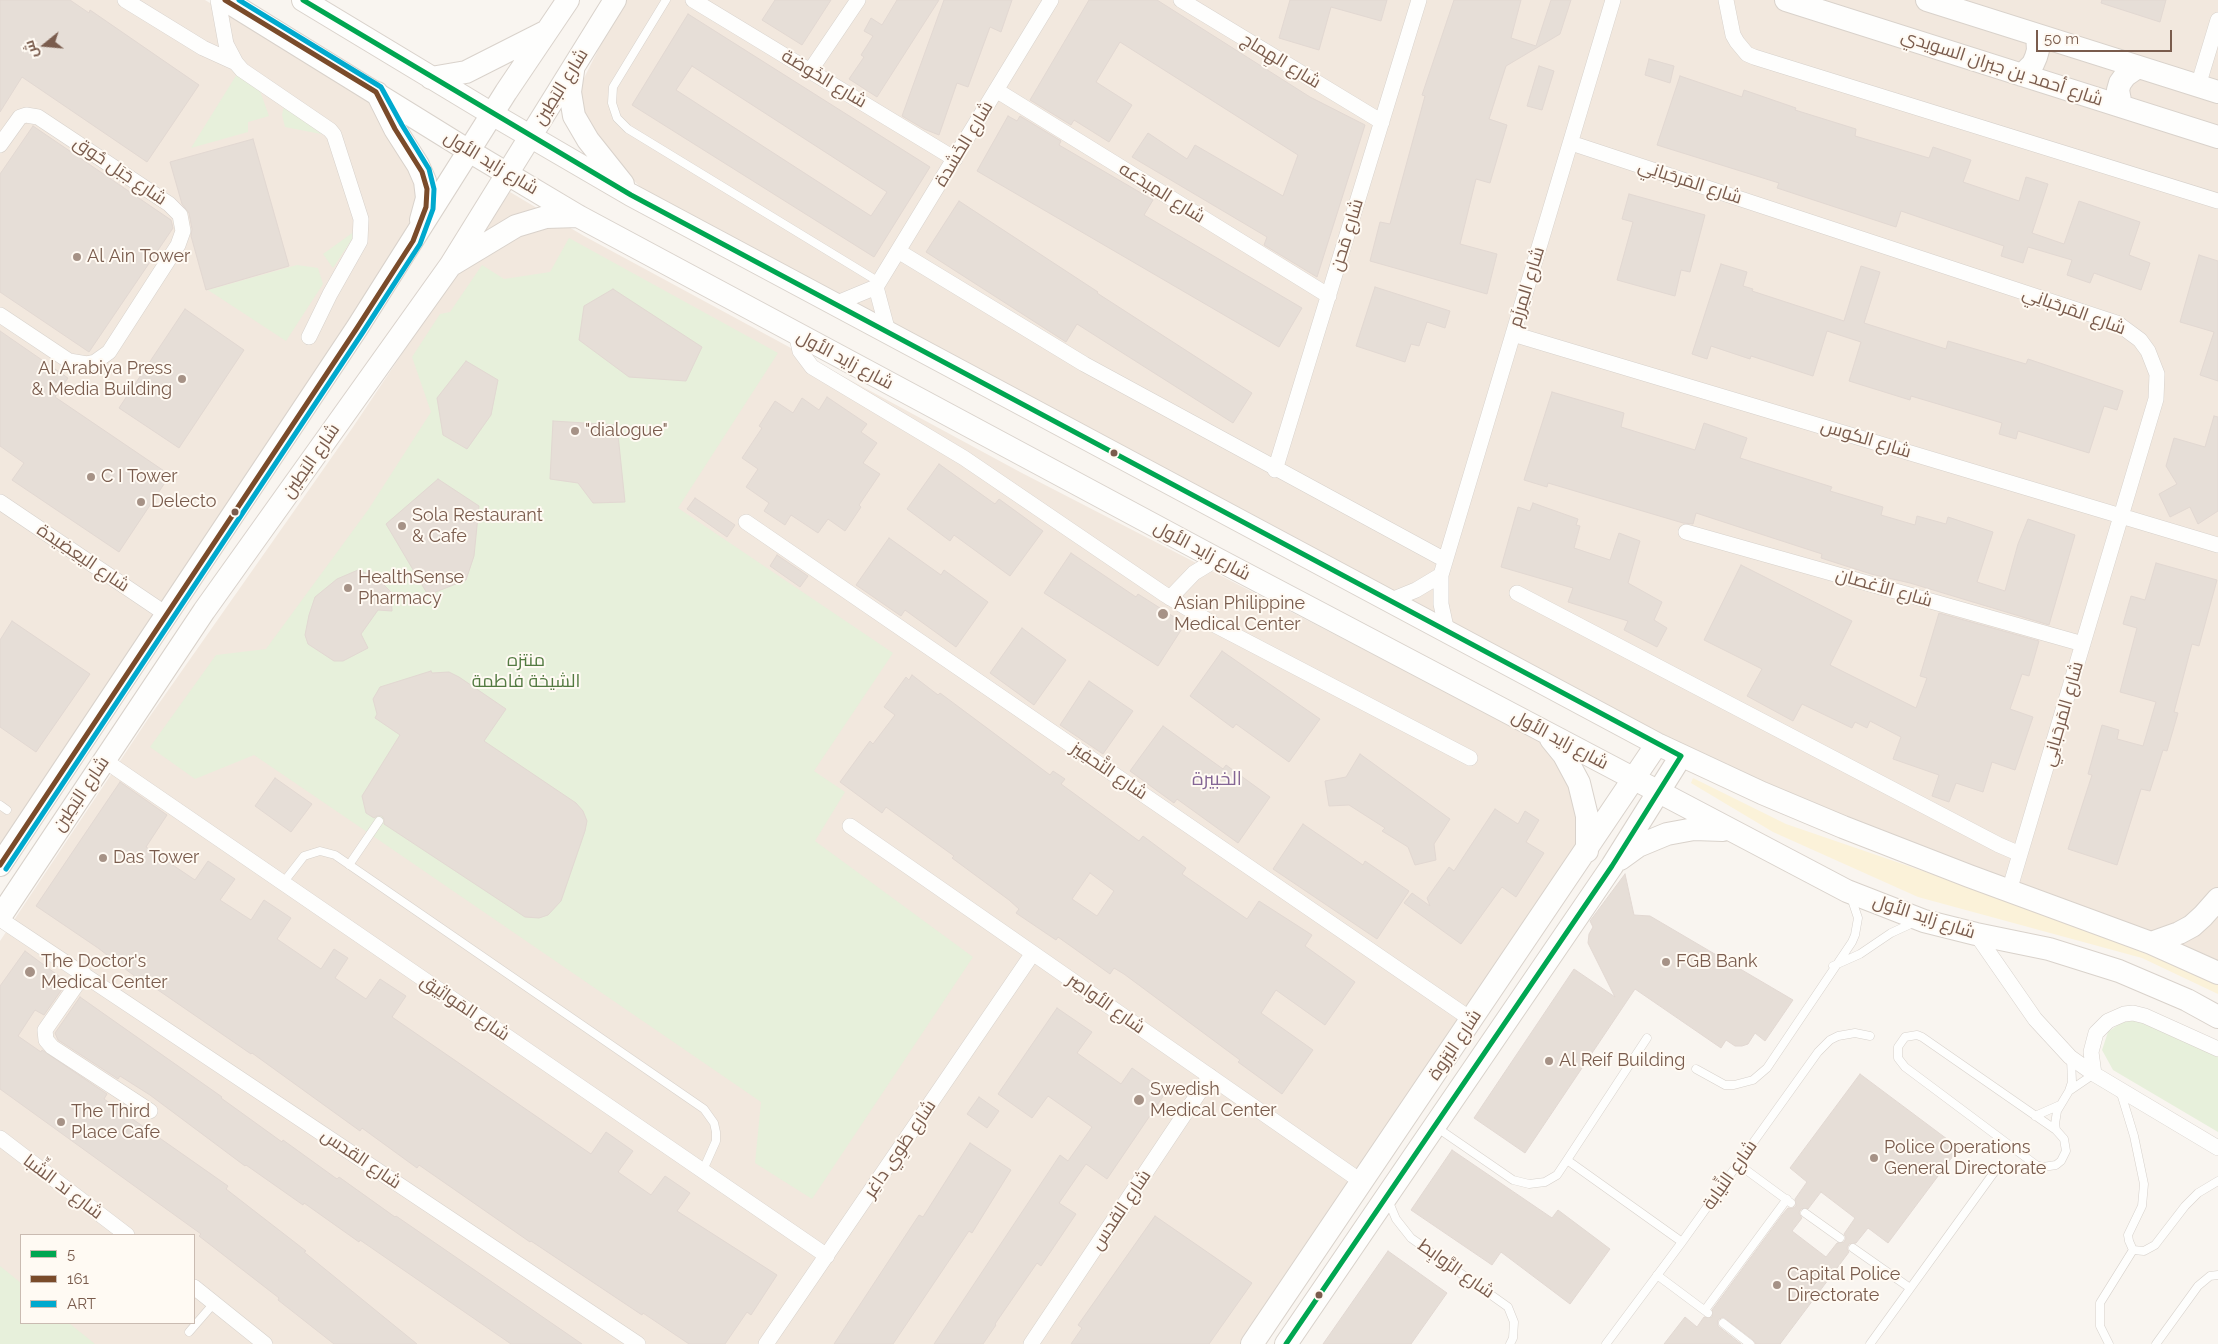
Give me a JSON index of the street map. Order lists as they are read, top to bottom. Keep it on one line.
{"streets":{"main road":["شارع أحمد بن جبران السويدي","شارع البَطِين","شارع زايد الأول","شارع اليَزوة"],"street":["شارع الهِماج","شارع الخَوضة","شارع الخَشدة","شارع جَبَل حُوق","شارع المَرحَبانِي","شارع المِيدَعه","شارع مَحن","شارع المِرزَم","شارع الكوس","شارع اليعِضِيدة","شارع الأغصان","شارع التَّحفِيز","شارع الأواصِر","شارع المَواثِيق","شارع طَوِي داغِر","شارع القدس","شارع ند الشِّبا"],"lane":["شارع النِّيابة","شارع الرَّوابِط"]},"crossings":[["شارع الهِماج","شارع مَحن"],["شارع الخَوضة","شارع الخَشدة"],["شارع البَطِين","شارع زايد الأول"],["شارع البَطِين","شارع اليعِضِيدة"],["شارع البَطِين","شارع المَواثِيق"],["شارع البَطِين","شارع القدس"],["شارع الخَشدة","شارع المِيدَعه"],["شارع زايد الأول","شارع اليَزوة"],["شارع المَرحَبانِي","شارع المِرزَم"],["شارع المَرحَبانِي","شارع الكوس"],["شارع المَرحَبانِي","شارع الأغصان"],["شارع المِيدَعه","شارع مَحن"],["شارع المِرزَم","شارع الكوس"],["شارع التَّحفِيز","شارع اليَزوة"],["شارع الأواصِر","شارع اليَزوة"],["شارع الأواصِر","شارع طَوِي داغِر"],["شارع الأواصِر","شارع القدس"],["شارع المَواثِيق","شارع طَوِي داغِر"],["شارع اليَزوة","شارع الرَّوابِط"]],"districts":["الخبيرة"],"parks":["منتزه الشيخة فاطمة"],"places":["Al Ain Tower","Al Arabiya Press & Media Building","\"dialogue\"","C I Tower","Delecto","Sola Restaurant & Cafe","HealthSense Pharmacy","Asian Philippine Medical Center","Das Tower","FGB Bank","The Doctor's Medical Center","Al Reif Building","Swedish Medical Center","The Third Place Cafe","Police Operations General Directorate","Capital Police Directorate"],"lines":["transit line 5","transit line 161","transit line ART"],"legend":["5","161","ART"],"scale_bar":"50 m","north":"left"}
